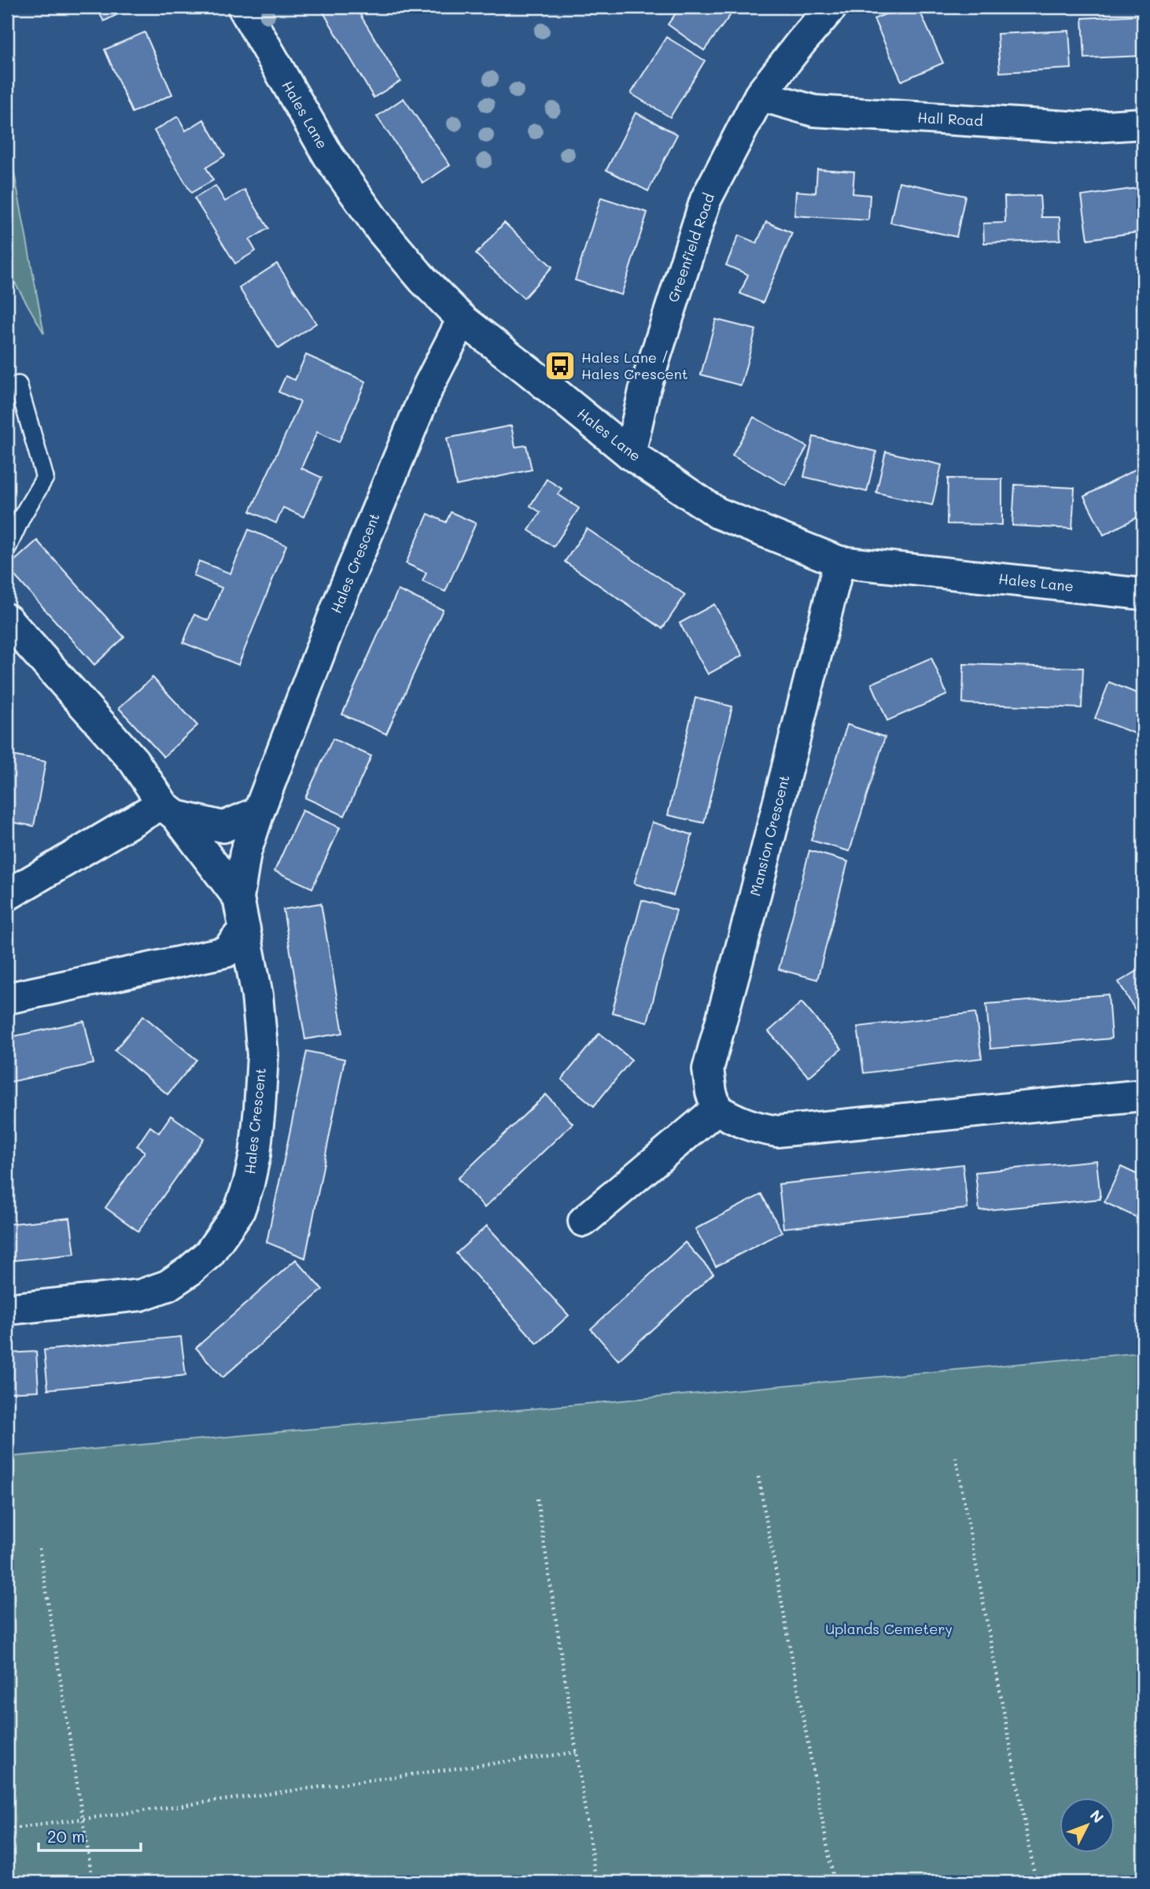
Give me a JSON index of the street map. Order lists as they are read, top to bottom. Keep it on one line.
{"streets":{"street":["Hales Lane","Hall Road","Greenfield Road","Hales Crescent","Mansion Crescent"]},"crossings":[["Hales Lane","Greenfield Road"],["Hales Lane","Hales Crescent"],["Hales Lane","Mansion Crescent"],["Hall Road","Greenfield Road"]],"parks":["Uplands Cemetery"],"places":{"bus stop":["Hales Lane / Hales Crescent"]},"scale_bar":"20 m","north":"top right"}
